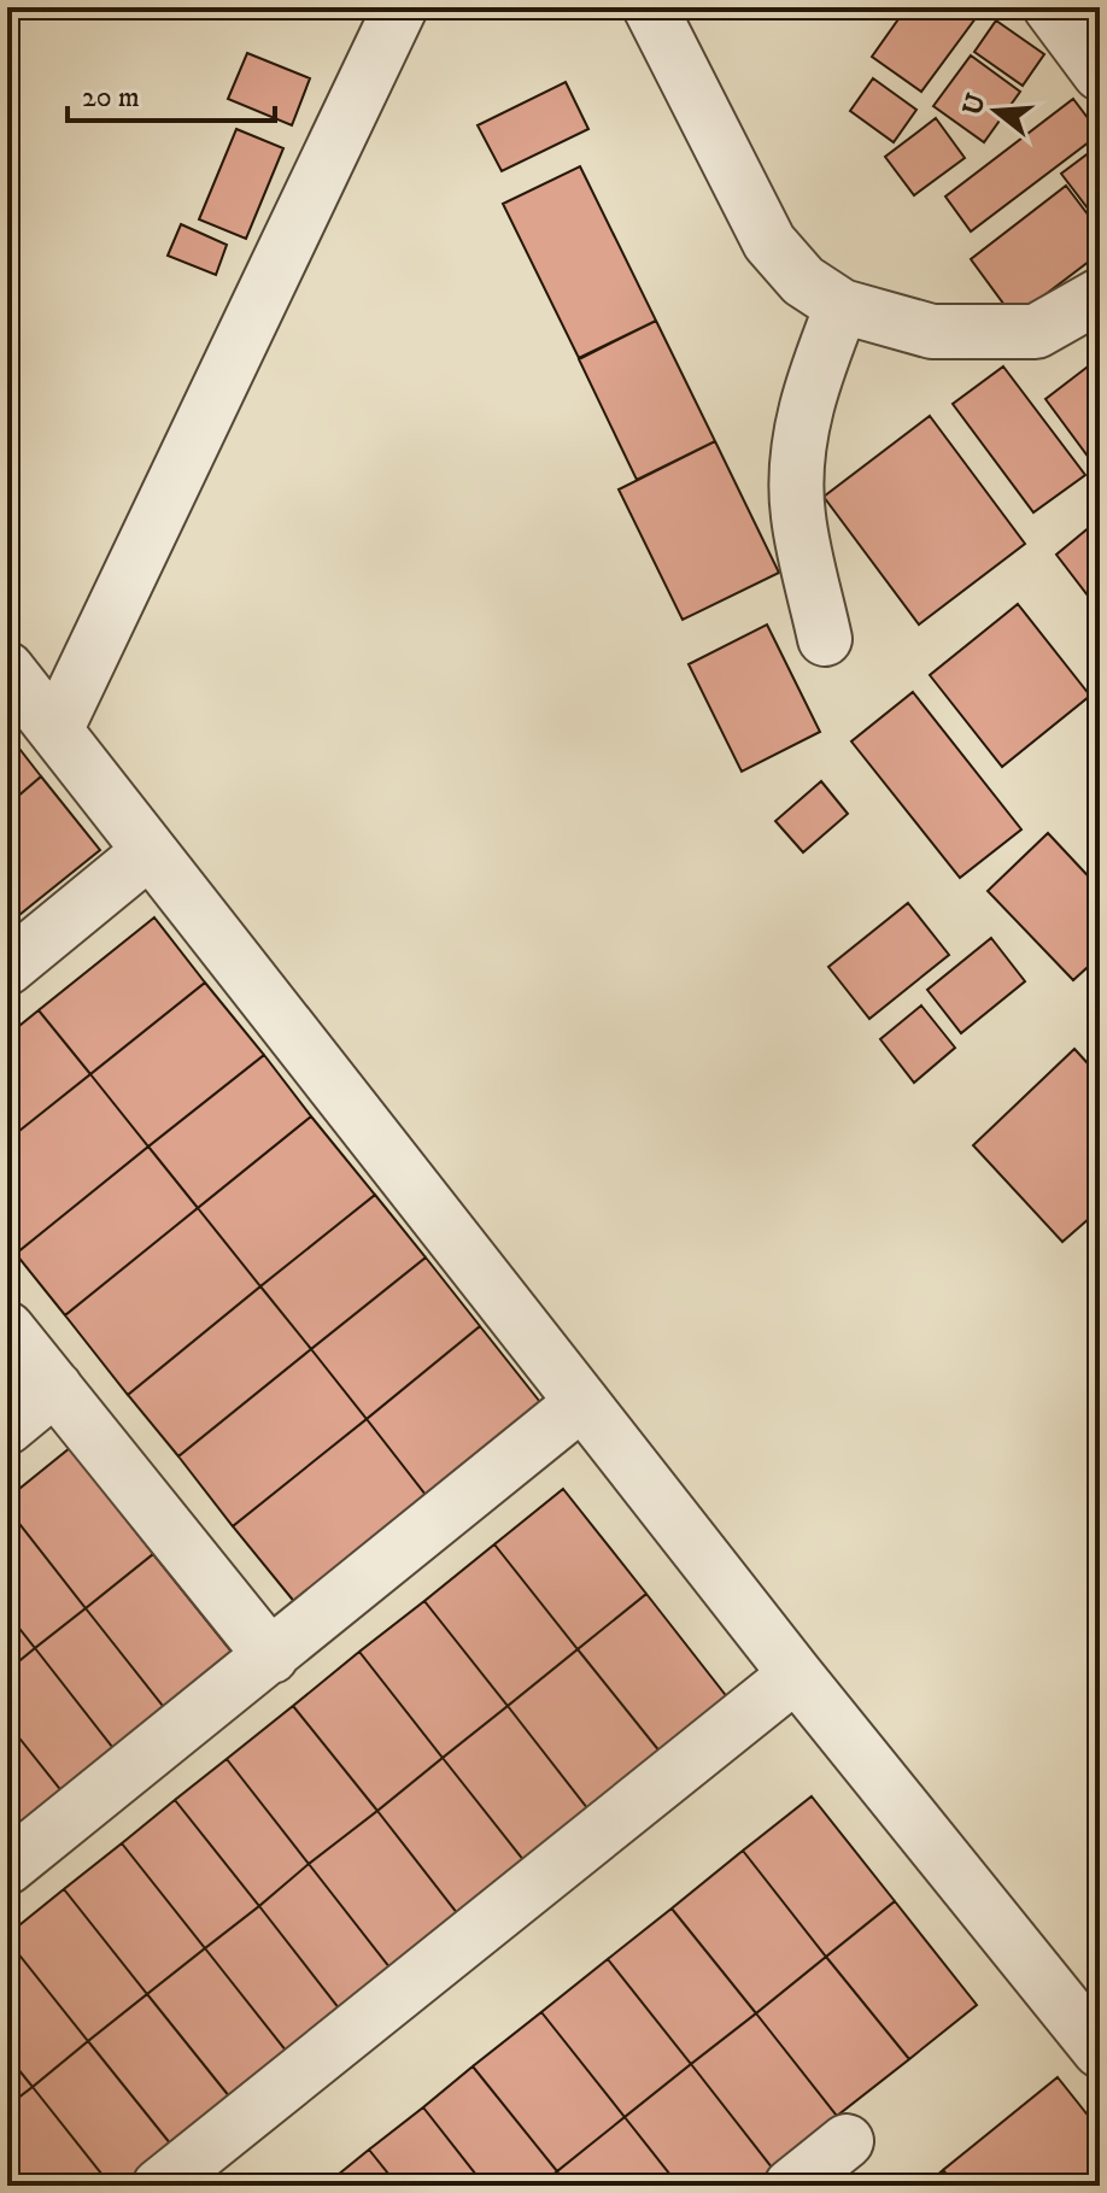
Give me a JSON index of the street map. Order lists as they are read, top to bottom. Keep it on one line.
{"scale_bar":"20 m","north":"left"}
